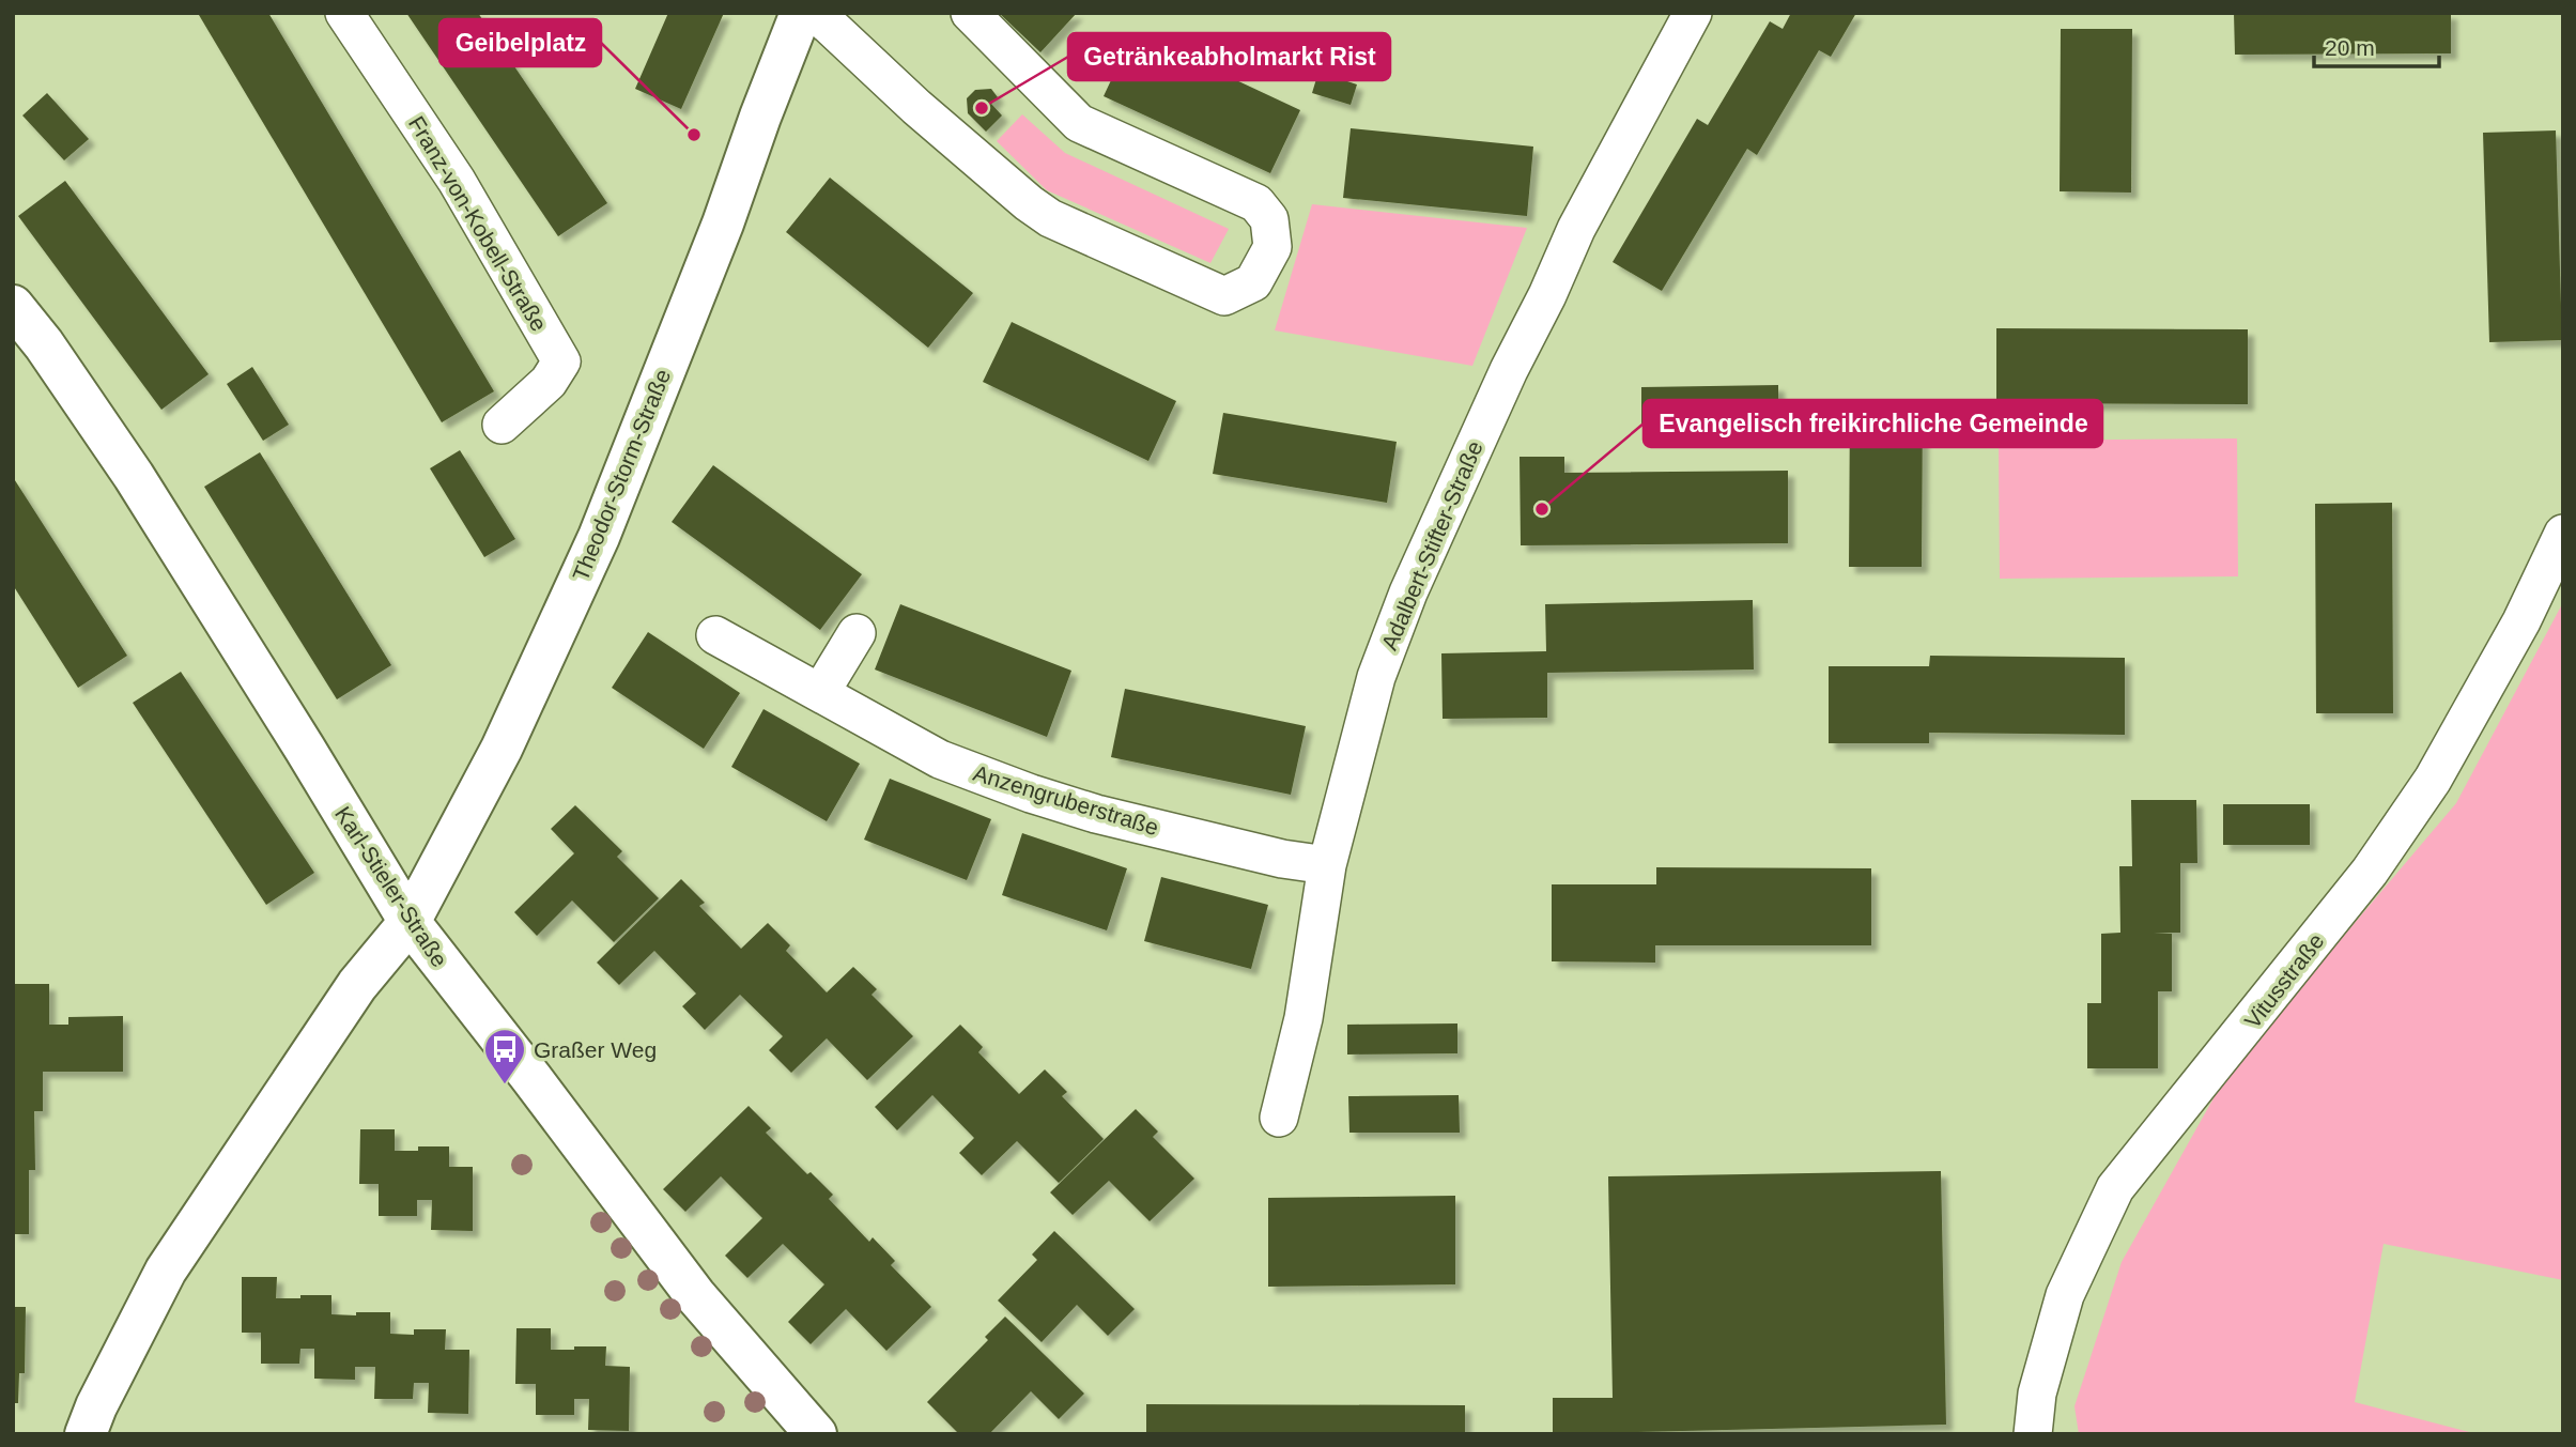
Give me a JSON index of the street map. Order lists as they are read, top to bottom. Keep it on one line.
{"streets":{"street":["Franz-von-Kobell-Straße","Theodor-Storm-Straße","Adalbert-Stifter-Straße","Anzengruberstraße","Karl-Stieler-Straße","Vitusstraße"]},"crossings":[["Theodor-Storm-Straße","Karl-Stieler-Straße"],["Adalbert-Stifter-Straße","Anzengruberstraße"]],"places":{"other":["Getränkeabholmarkt Rist","Geibelplatz","Evangelisch freikirchliche Gemeinde"],"bus stop":["Graßer Weg"]},"scale_bar":"20 m"}
